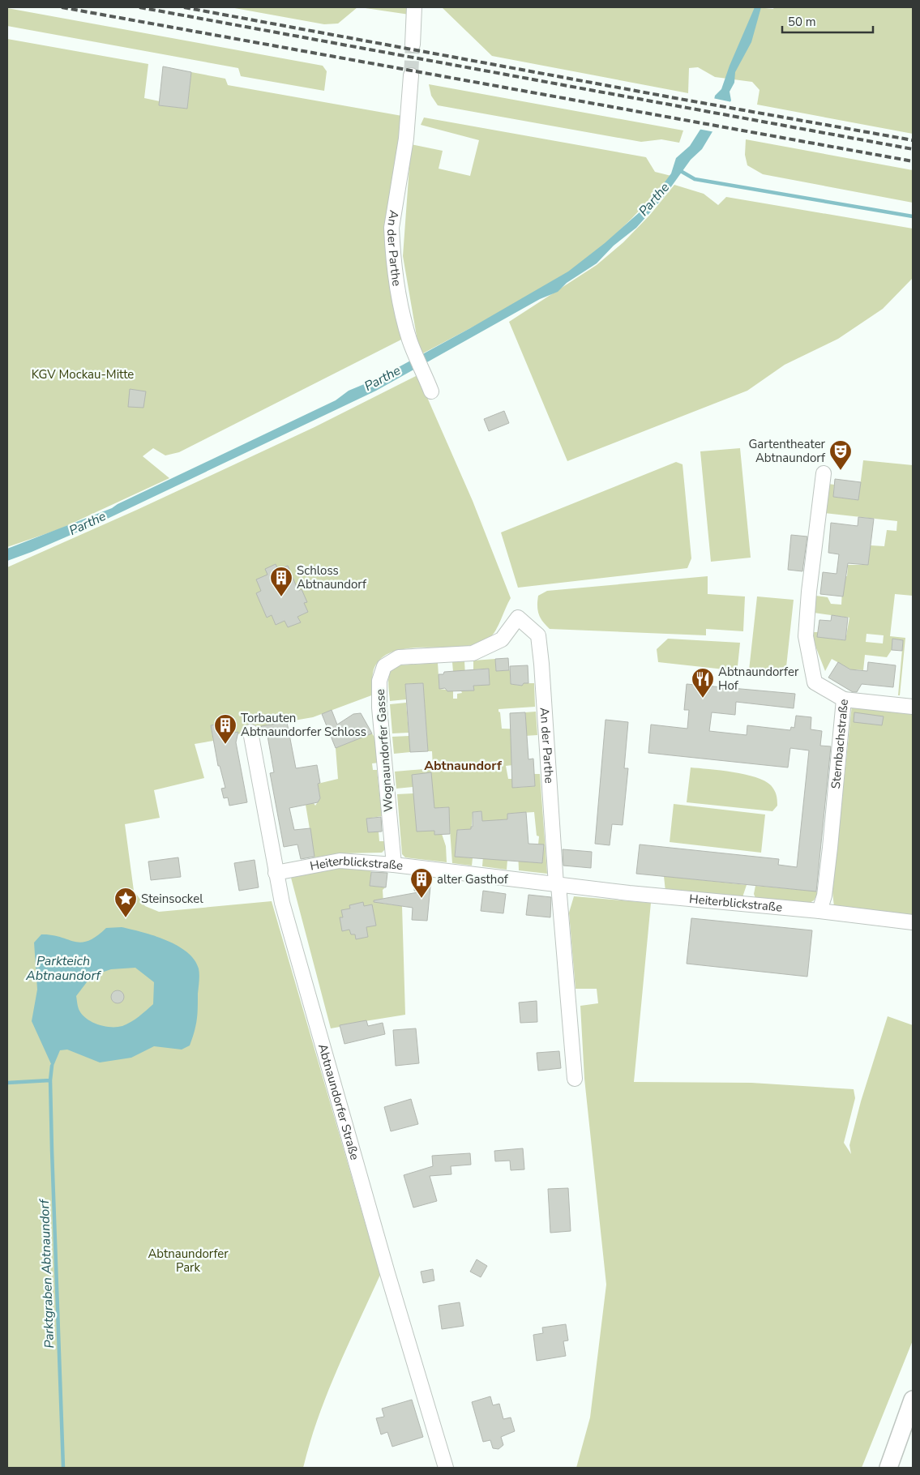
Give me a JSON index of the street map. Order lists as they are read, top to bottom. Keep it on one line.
{"streets":{"street":["An der Parthe","Sternbachstraße","Wognaundorfer Gasse","Heiterblickstraße","Abtnaundorfer Straße"]},"crossings":[["An der Parthe","Wognaundorfer Gasse"],["An der Parthe","Heiterblickstraße"],["Sternbachstraße","Heiterblickstraße"],["Wognaundorfer Gasse","Heiterblickstraße"],["Heiterblickstraße","Abtnaundorfer Straße"]],"districts":["Abtnaundorf"],"water":["Parthe","Parkteich Abtnaundorf","Parktgraben Abtnaundorf"],"parks":["KGV Mockau-Mitte","Abtnaundorfer Park"],"places":{"theatre":["Gartentheater Abtnaundorf"],"building":["Schloss Abtnaundorf","Torbauten Abtnaundorfer Schloss","alter Gasthof"],"restaurant":["Abtnaundorfer Hof"],"place":["Steinsockel"]},"scale_bar":"50 m"}
